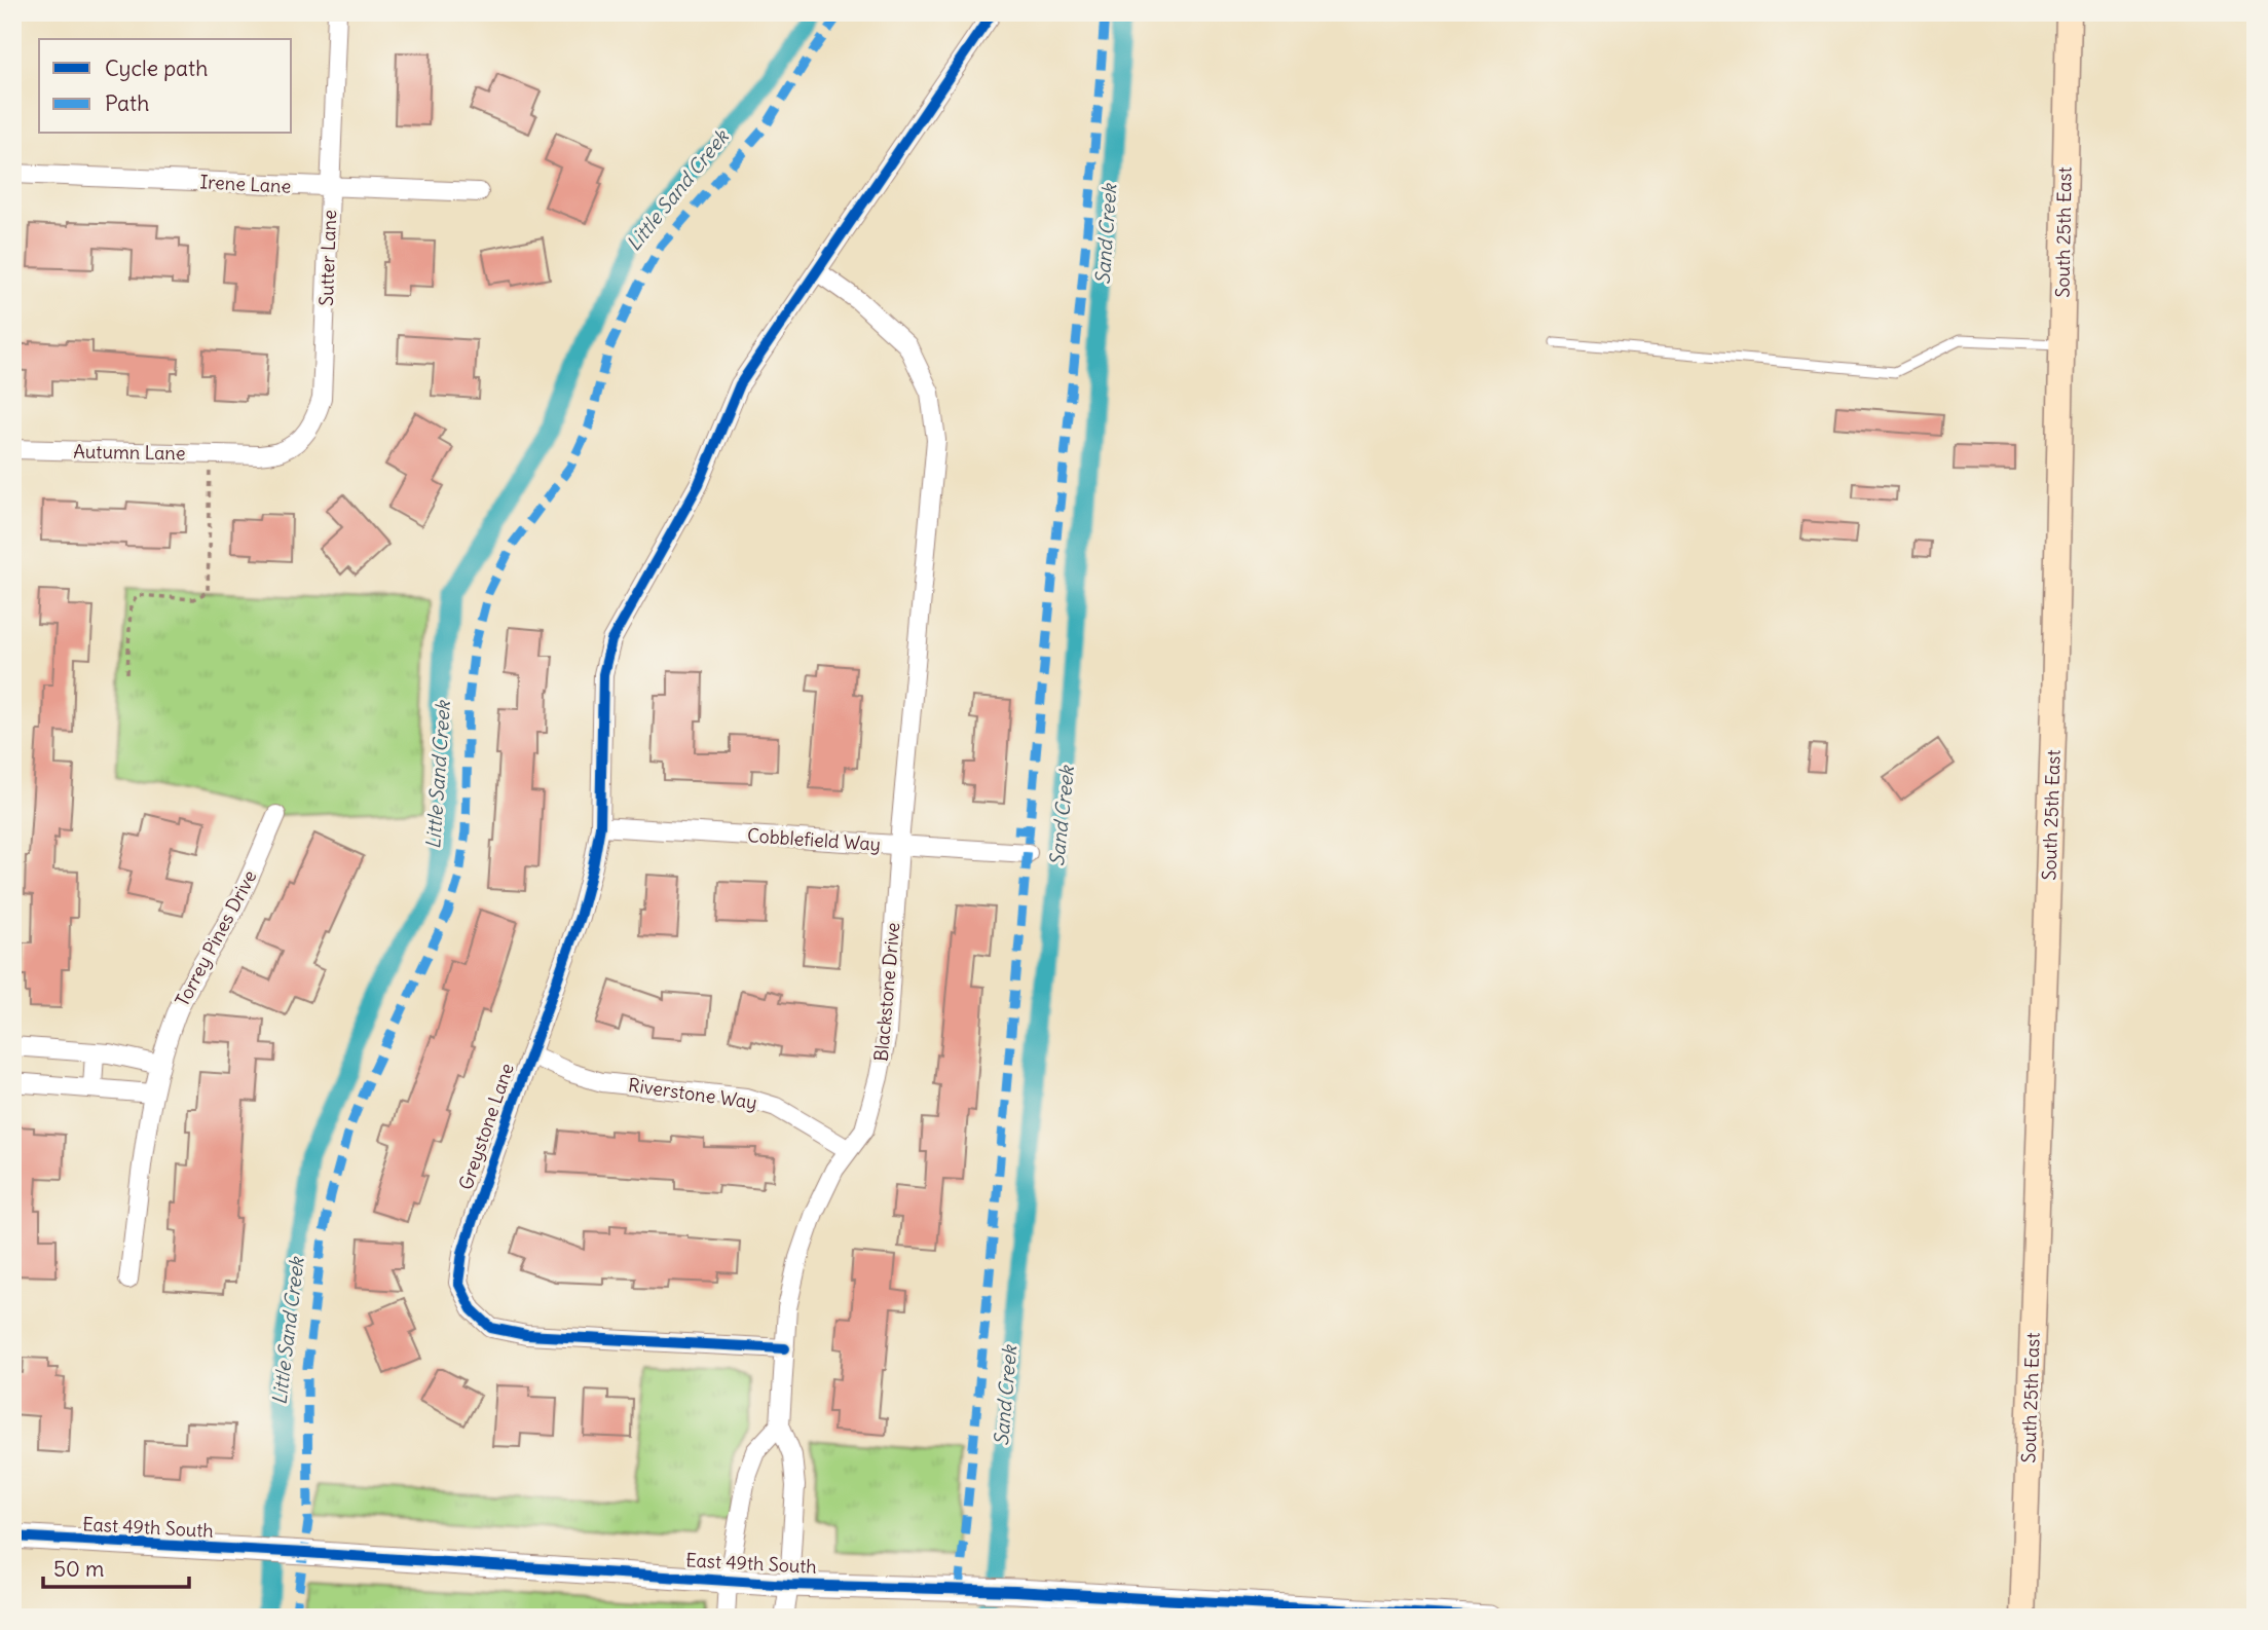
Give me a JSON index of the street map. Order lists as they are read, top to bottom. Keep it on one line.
{"streets":{"main road":["South 25th East"],"street":["Irene Lane","Sutter Lane","Autumn Lane","Cobblefield Way","Torrey Pines Drive","Blackstone Drive","Riverstone Way","Greystone Lane","East 49th South"]},"crossings":[["Irene Lane","Sutter Lane"],["Sutter Lane","Autumn Lane"],["Cobblefield Way","Blackstone Drive"],["Cobblefield Way","Greystone Lane"],["Blackstone Drive","Riverstone Way"],["Blackstone Drive","Greystone Lane"],["Blackstone Drive","East 49th South"],["Riverstone Way","Greystone Lane"]],"water":["Little Sand Creek","Sand Creek"],"legend":["Cycle path","Path"],"scale_bar":"50 m"}
